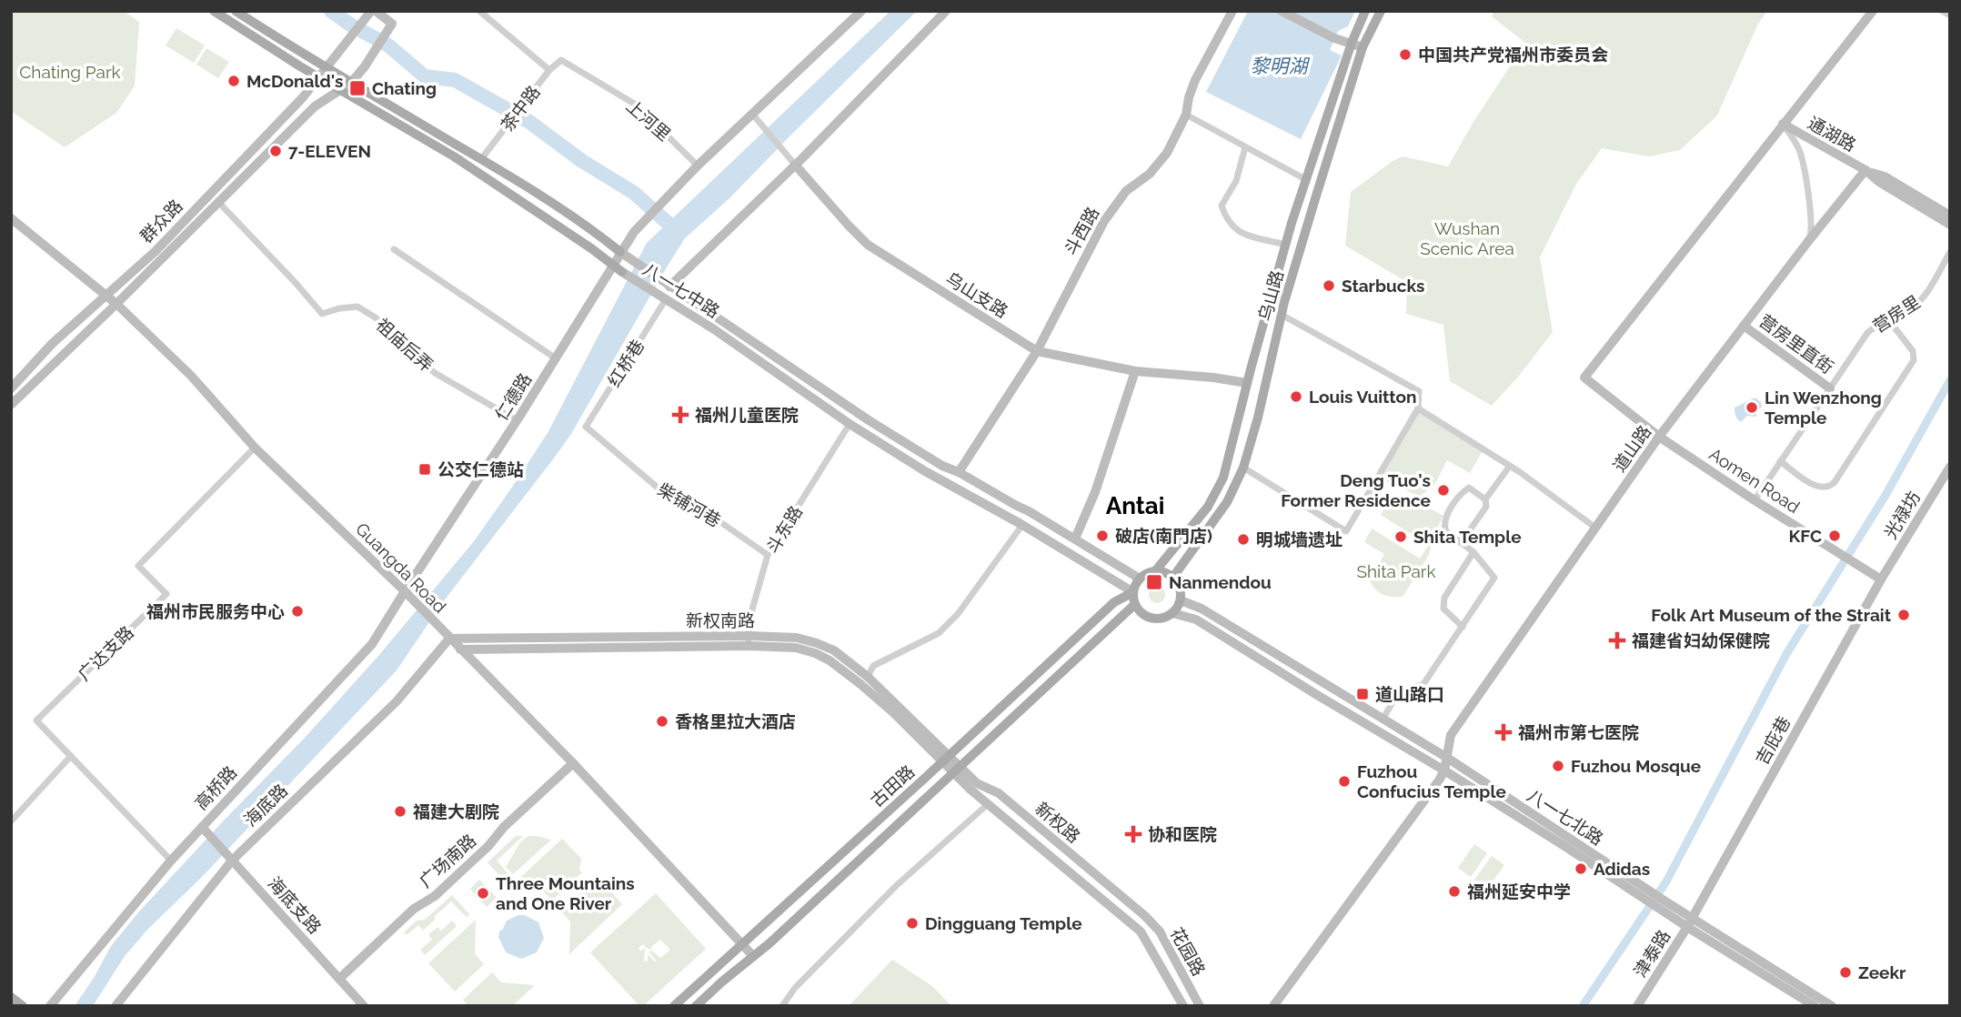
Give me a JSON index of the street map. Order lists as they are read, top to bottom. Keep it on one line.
{"streets":{"main road":["八一七中路","乌山路","古田路"],"street":["茶中路","上河里","通湖路","群众路","斗西路","乌山支路","营房里","营房里直街","祖庙后弄","红桥巷","仁德路","道山路","Aomen Road","柴铺河巷","光禄坊","斗东路","Guangda Road","新权南路","广达支路","吉庇巷","高桥路","海底路","八一七北路","新权路","广场南路","海底支路","花园路","津泰路"]},"crossings":[["茶中路","上河里"],["茶中路","八一七中路"],["上河里","仁德路"],["通湖路","道山路"],["通湖路","Aomen Road"],["群众路","八一七中路"],["群众路","Guangda Road"],["斗西路","八一七中路"],["斗西路","乌山支路"],["八一七中路","乌山路"],["八一七中路","红桥巷"],["八一七中路","仁德路"],["八一七中路","斗东路"],["八一七中路","古田路"],["八一七中路","八一七北路"],["乌山支路","乌山路"],["乌山路","古田路"],["乌山路","八一七北路"],["营房里","营房里直街"],["营房里","Aomen Road"],["营房里直街","道山路"],["祖庙后弄","仁德路"],["红桥巷","柴铺河巷"],["仁德路","Guangda Road"],["仁德路","高桥路"],["道山路","Aomen Road"],["道山路","八一七北路"],["Aomen Road","光禄坊"],["Aomen Road","吉庇巷"],["柴铺河巷","斗东路"],["光禄坊","吉庇巷"],["斗东路","新权南路"],["Guangda Road","新权南路"],["Guangda Road","广达支路"],["Guangda Road","古田路"],["Guangda Road","高桥路"],["Guangda Road","海底路"],["Guangda Road","广场南路"],["新权南路","古田路"],["新权南路","海底路"],["新权南路","新权路"],["广达支路","高桥路"],["吉庇巷","八一七北路"],["吉庇巷","津泰路"],["古田路","八一七北路"],["古田路","新权路"],["高桥路","海底支路"],["海底路","海底支路"],["八一七北路","津泰路"],["新权路","花园路"],["广场南路","海底支路"]],"districts":["Antai"],"water":["黎明湖"],"parks":["Chating Park","Wushan Scenic Area","Shita Park"],"places":{"other":["中国共产党福州市委员会","McDonald's","7-ELEVEN","Starbucks","Louis Vuitton","Lin Wenzhong Temple","Deng Tuo's Former Residence","破店(南門店)","KFC","Shita Temple","明城墙遗址","福州市民服务中心","Folk Art Museum of the Strait","香格里拉大酒店","Fuzhou Mosque","Fuzhou Confucius Temple","福建大剧院","Adidas","福州延安中学","Three Mountains and One River","Dingguang Temple","Zeekr"],"transit":["Chating","公交仁德站","Nanmendou","道山路口"],"health":["福州儿童医院","福建省妇幼保健院","福州市第七医院","协和医院"]}}
